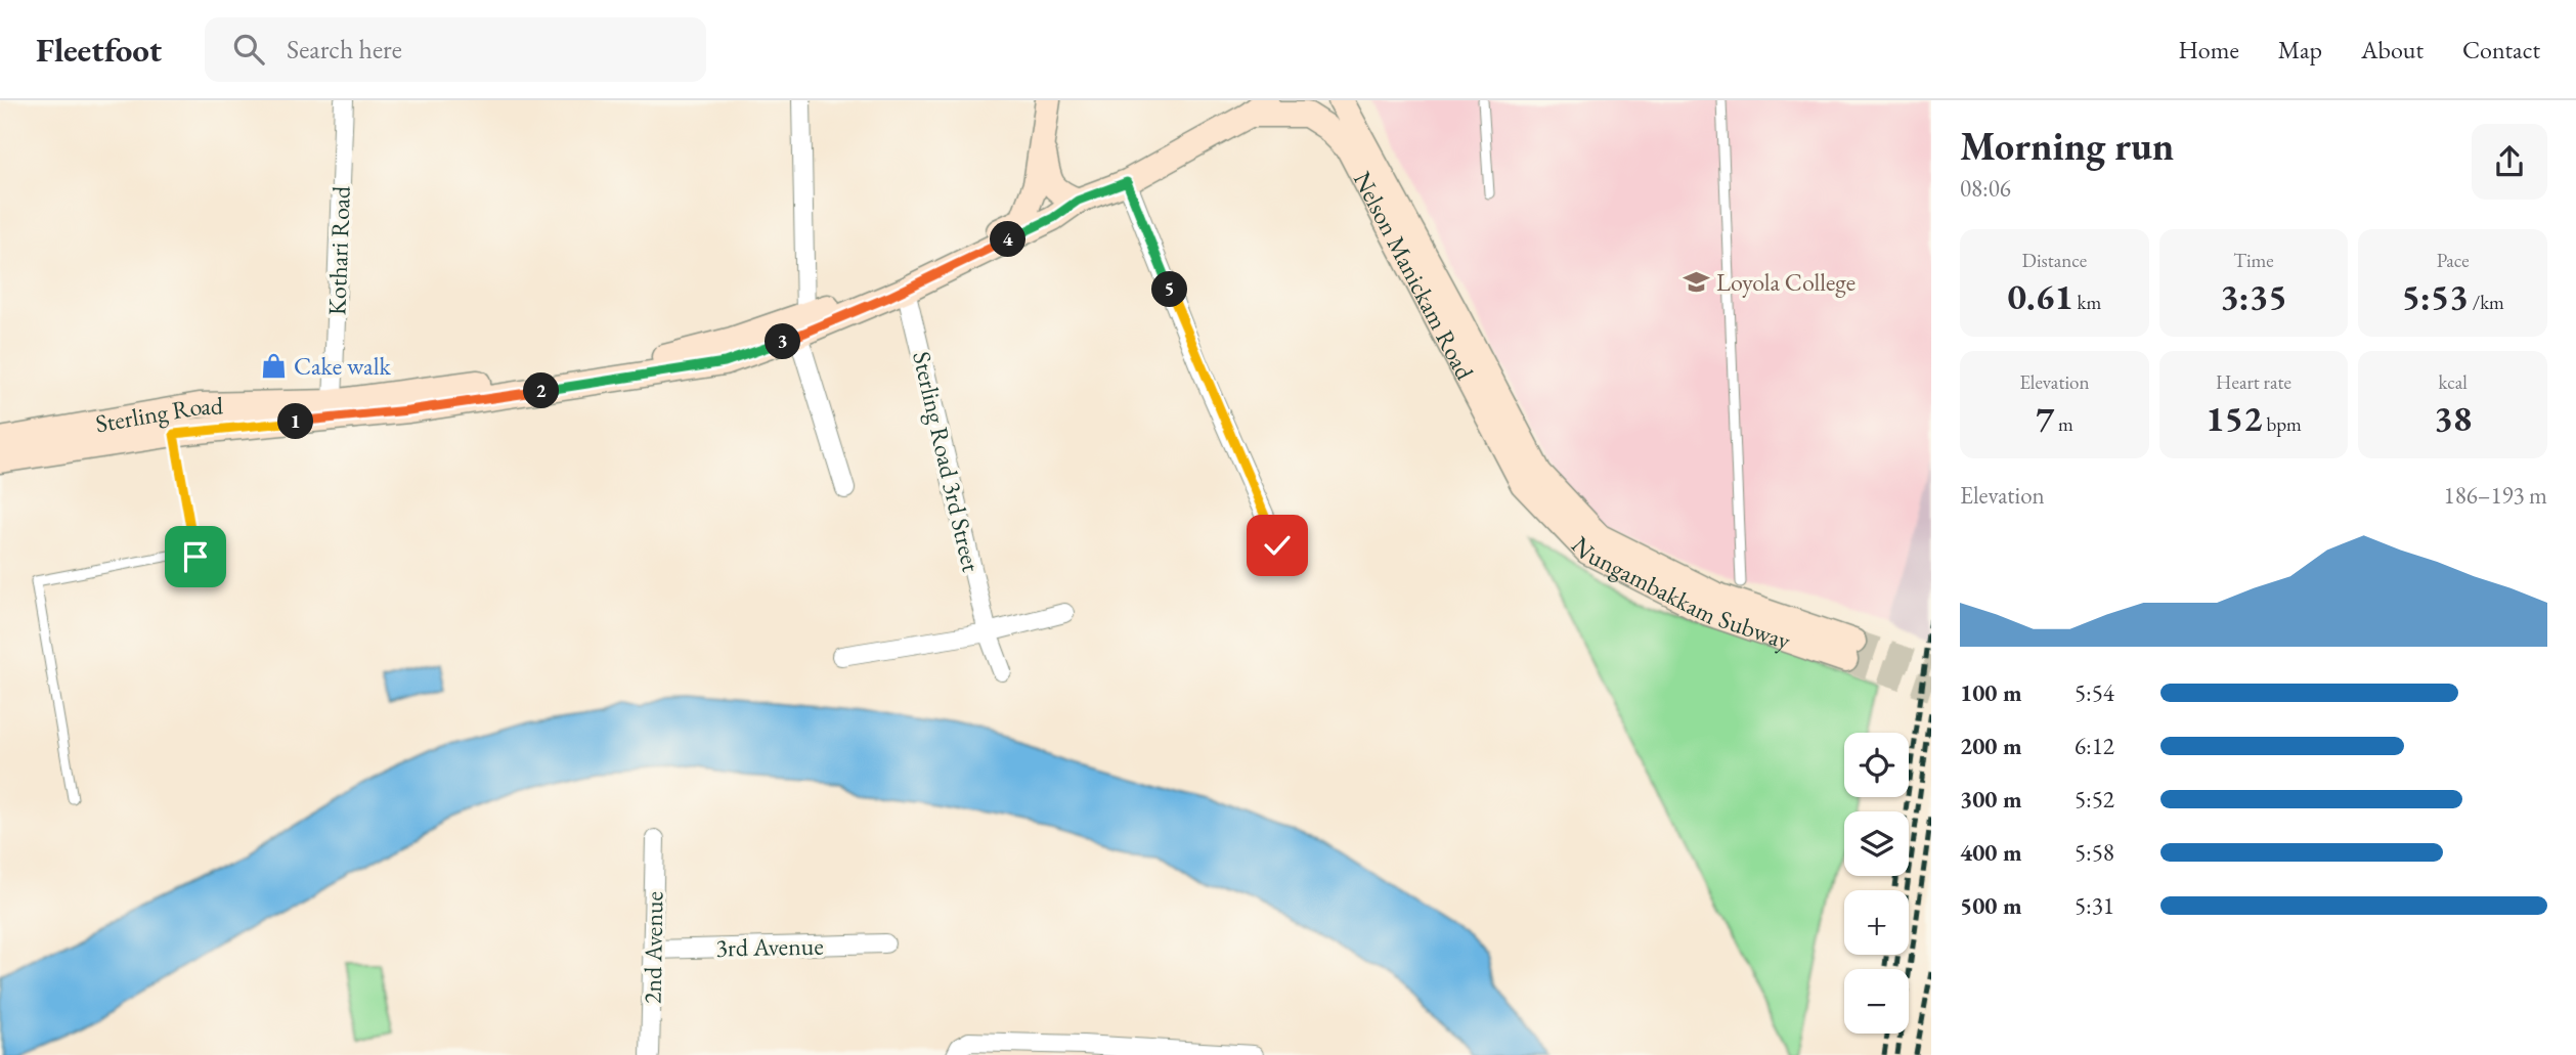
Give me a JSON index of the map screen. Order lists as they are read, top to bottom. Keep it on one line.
{"streets":{"main road":["Nelson Manickam Road","Sterling Road","Nungambakkam Subway"],"street":["Kothari Road","Sterling Road 3rd Street","3rd Avenue","2nd Avenue"]},"crossings":[["Kothari Road","Sterling Road"],["Nelson Manickam Road","Sterling Road"],["Nelson Manickam Road","Nungambakkam Subway"],["Sterling Road","Sterling Road 3rd Street"],["3rd Avenue","2nd Avenue"]],"places":{"school or university":["Loyola College"],"shop":["Cake walk"]},"page":{"header":"Fleetfoot","search":"Search here","nav":["Home","Map","About","Contact"],"heading":["Morning run","08:06"],"pins":["4","5","3","2","1"],"stats":[["Distance","0.61 km"],["Time","3:35"],["Pace","5:53 /km"],["Elevation","7 m"],["Heart rate","152 bpm"],["kcal","38"]],"chart":["Elevation","186–193 m"],"list":[{"name":"100 m","note":"5:54"},{"name":"200 m","note":"6:12"},{"name":"300 m","note":"5:52"},{"name":"400 m","note":"5:58"},{"name":"500 m","note":"5:31"}],"map_buttons":["+","−"]}}
